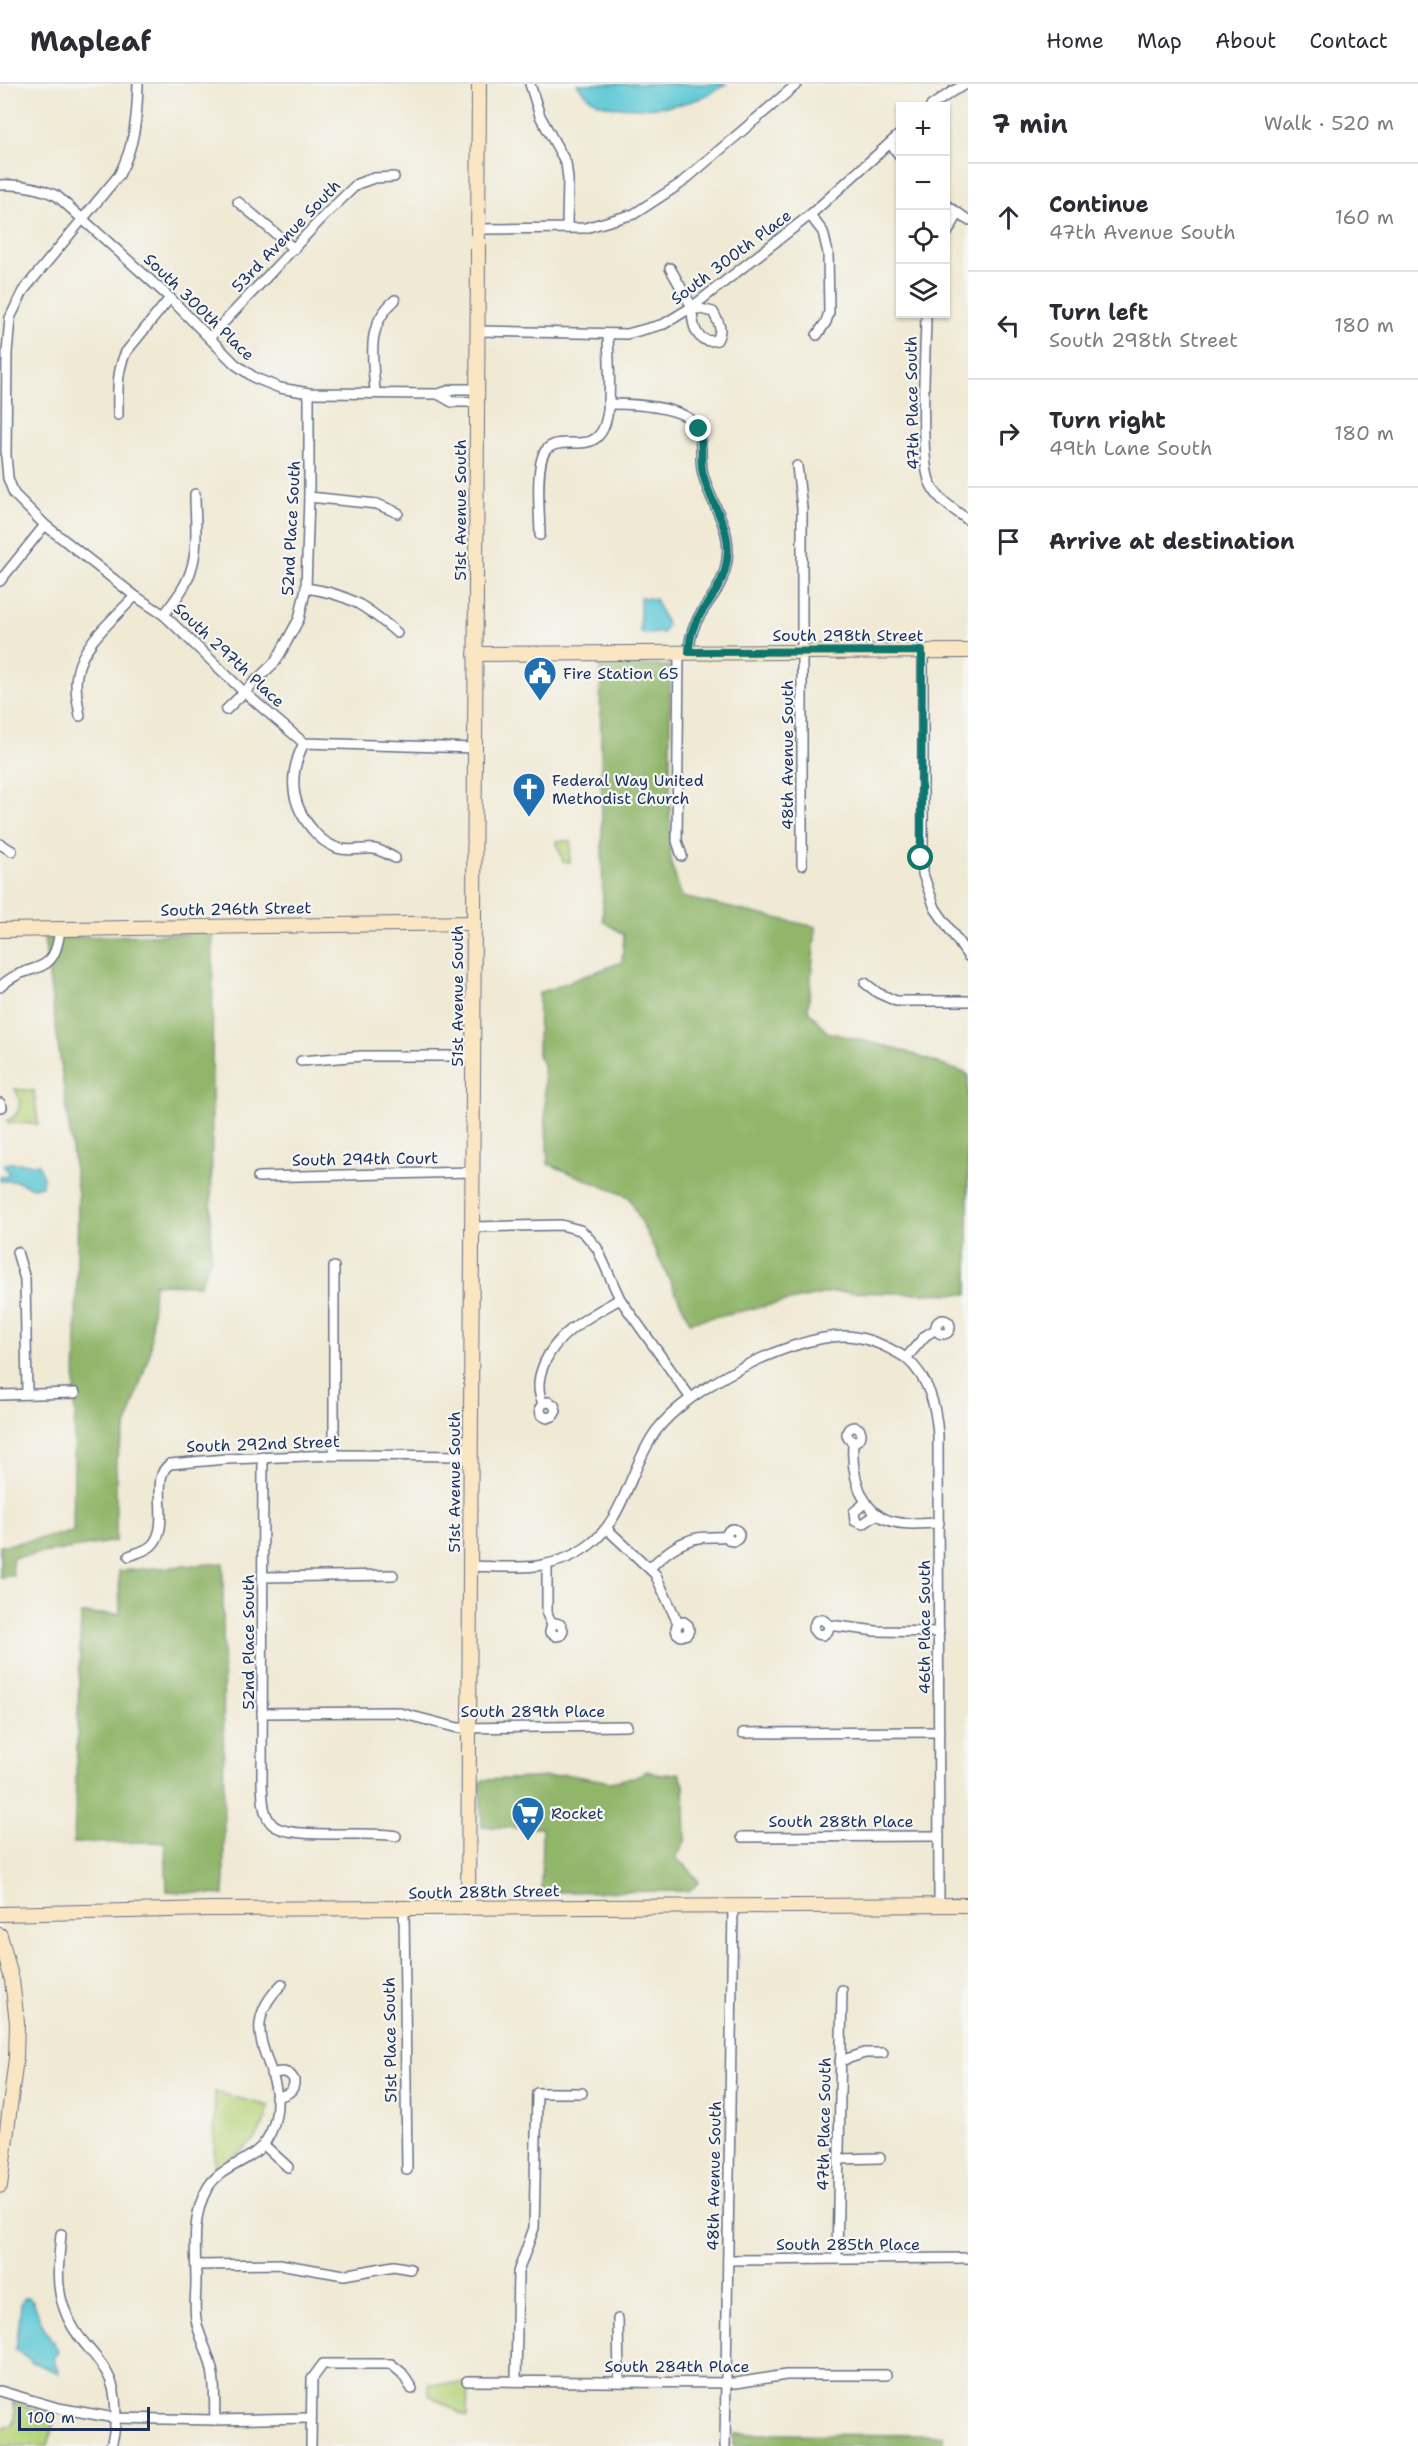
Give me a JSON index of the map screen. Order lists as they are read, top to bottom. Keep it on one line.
{"streets":{"main road":["51st Avenue South","South 298th Street","South 296th Street","South 288th Street"],"street":["53rd Avenue South","South 300th Place","47th Place South","52nd Place South","South 297th Place","48th Avenue South","South 294th Court","South 292nd Street","46th Place South","South 289th Place","South 288th Place","51st Place South","South 285th Place","South 284th Place"]},"crossings":[["53rd Avenue South","South 300th Place"],["South 300th Place","51st Avenue South"],["South 300th Place","52nd Place South"],["47th Place South","South 285th Place"],["51st Avenue South","South 298th Street"],["51st Avenue South","South 296th Street"],["51st Avenue South","South 294th Court"],["51st Avenue South","South 292nd Street"],["51st Avenue South","South 289th Place"],["51st Avenue South","South 288th Street"],["52nd Place South","South 297th Place"],["52nd Place South","South 292nd Street"],["52nd Place South","South 289th Place"],["South 298th Street","48th Avenue South"],["48th Avenue South","South 288th Street"],["48th Avenue South","South 285th Place"],["48th Avenue South","South 284th Place"],["46th Place South","South 288th Place"],["46th Place South","South 288th Street"],["South 288th Street","51st Place South"]],"places":{"public building":["Fire Station 65"],"church":["Federal Way United Methodist Church"],"supermarket":["Rocket"]},"scale_bar":"100 m","page":{"header":"Mapleaf","nav":["Home","Map","About","Contact"],"heading":["7 min","Walk · 520 m"],"map_buttons":["+","−"],"list":[["Continue","47th Avenue South","160 m"],["Turn left","South 298th Street","180 m"],["Turn right","49th Lane South","180 m"],"Arrive at destination"],"scale":"100 m"}}
